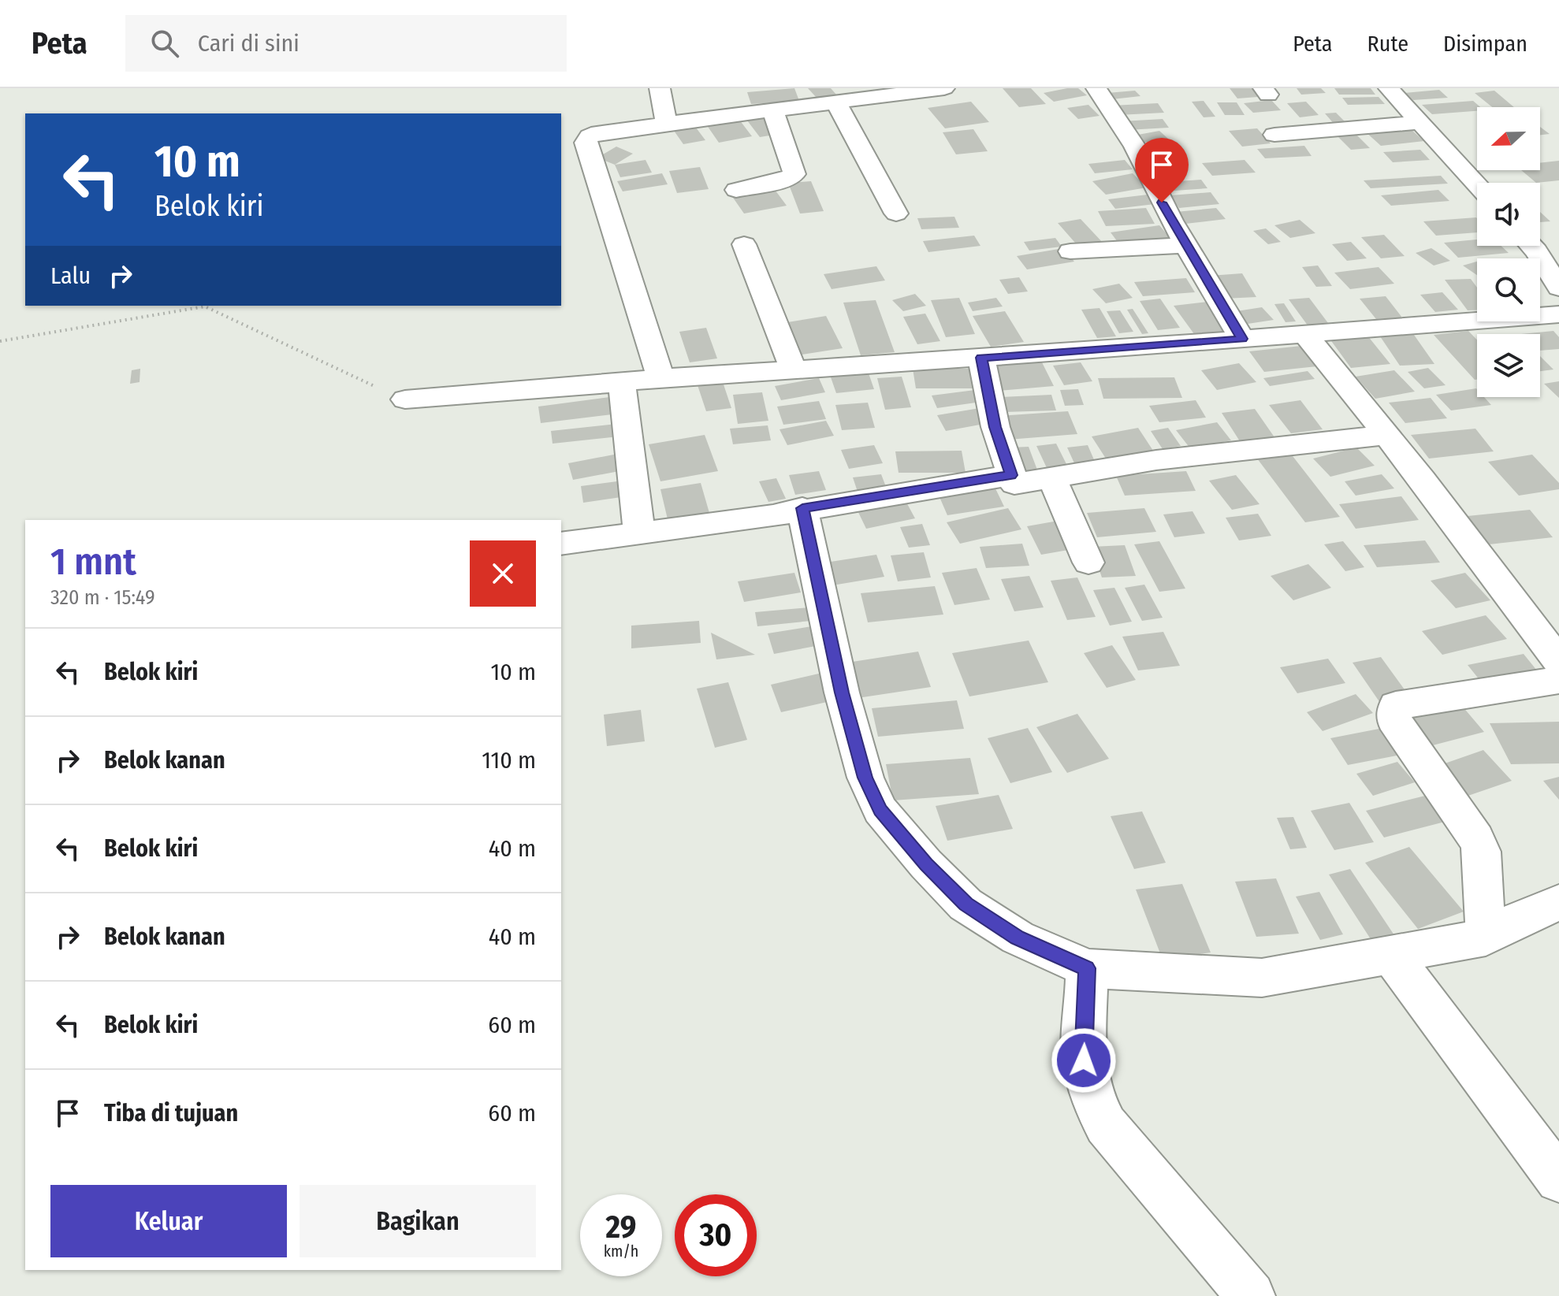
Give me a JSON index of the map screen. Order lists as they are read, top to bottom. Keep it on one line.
{"north":"left","page":{"header":"Peta","search":"Cari di sini","nav":["Peta","Rute","Disimpan"],"turn":["10 m","Belok kiri"],"then":"Lalu","heading":["1 mnt","320 m · 15:49"],"list":[{"name":"Belok kiri","value":"10 m"},{"name":"Belok kanan","value":"110 m"},{"name":"Belok kiri","value":"40 m"},{"name":"Belok kanan","value":"40 m"},{"name":"Belok kiri","value":"60 m"},{"name":"Tiba di tujuan","value":"60 m"}],"buttons":["Keluar","Bagikan"],"speed":"29 km/h","limit":"30"}}
